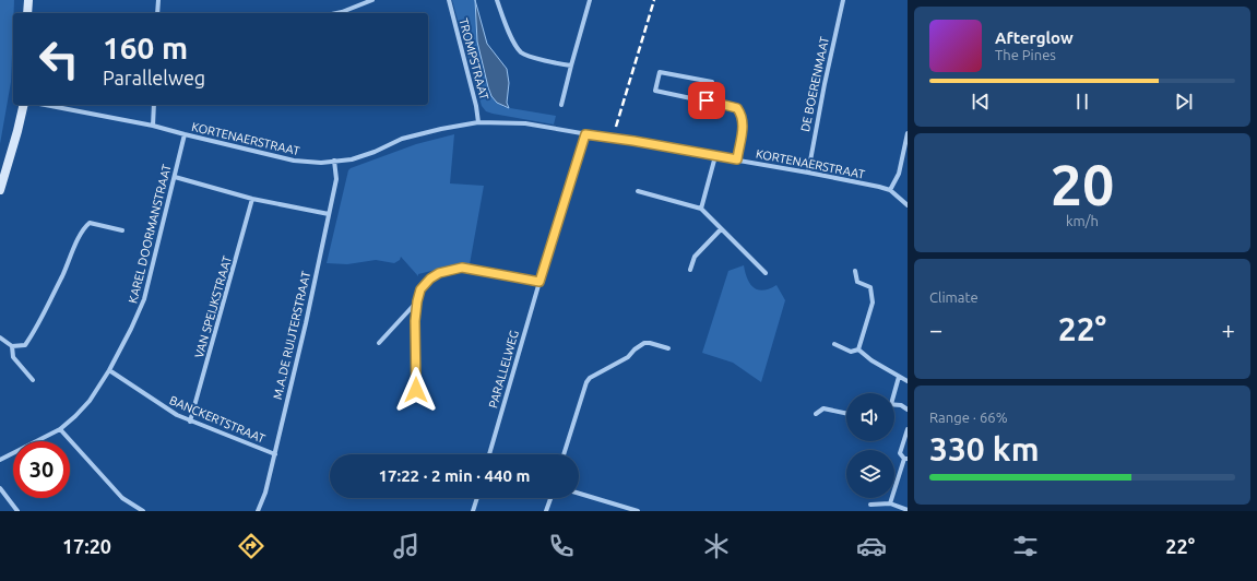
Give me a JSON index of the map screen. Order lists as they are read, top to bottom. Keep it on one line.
{"streets":{"street":["TROMPSTRAAT","DE BOERENMAAT","KORTENAERSTRAAT","KAREL DOORMANSTRAAT","VAN SPEIJKSTRAAT","M.A.DE RUIJTERSTRAAT","PARALLELWEG","BANCKERTSTRAAT"]},"crossings":[["TROMPSTRAAT","KORTENAERSTRAAT"],["DE BOERENMAAT","KORTENAERSTRAAT"],["KORTENAERSTRAAT","KAREL DOORMANSTRAAT"],["KORTENAERSTRAAT","M.A.DE RUIJTERSTRAAT"],["KORTENAERSTRAAT","PARALLELWEG"],["KAREL DOORMANSTRAAT","BANCKERTSTRAAT"],["VAN SPEIJKSTRAAT","BANCKERTSTRAAT"],["M.A.DE RUIJTERSTRAAT","BANCKERTSTRAAT"]],"page":{"turn":["160 m","Parallelweg"],"song":["Afterglow","The Pines"],"tile":[["20","km/h"],"Climate",["Range · 66%","330 km"]],"heat":["−","22°","+"],"limit":"30","trip":"17:22 · 2 min · 440 m","tabs":["17:20","22°"]}}
